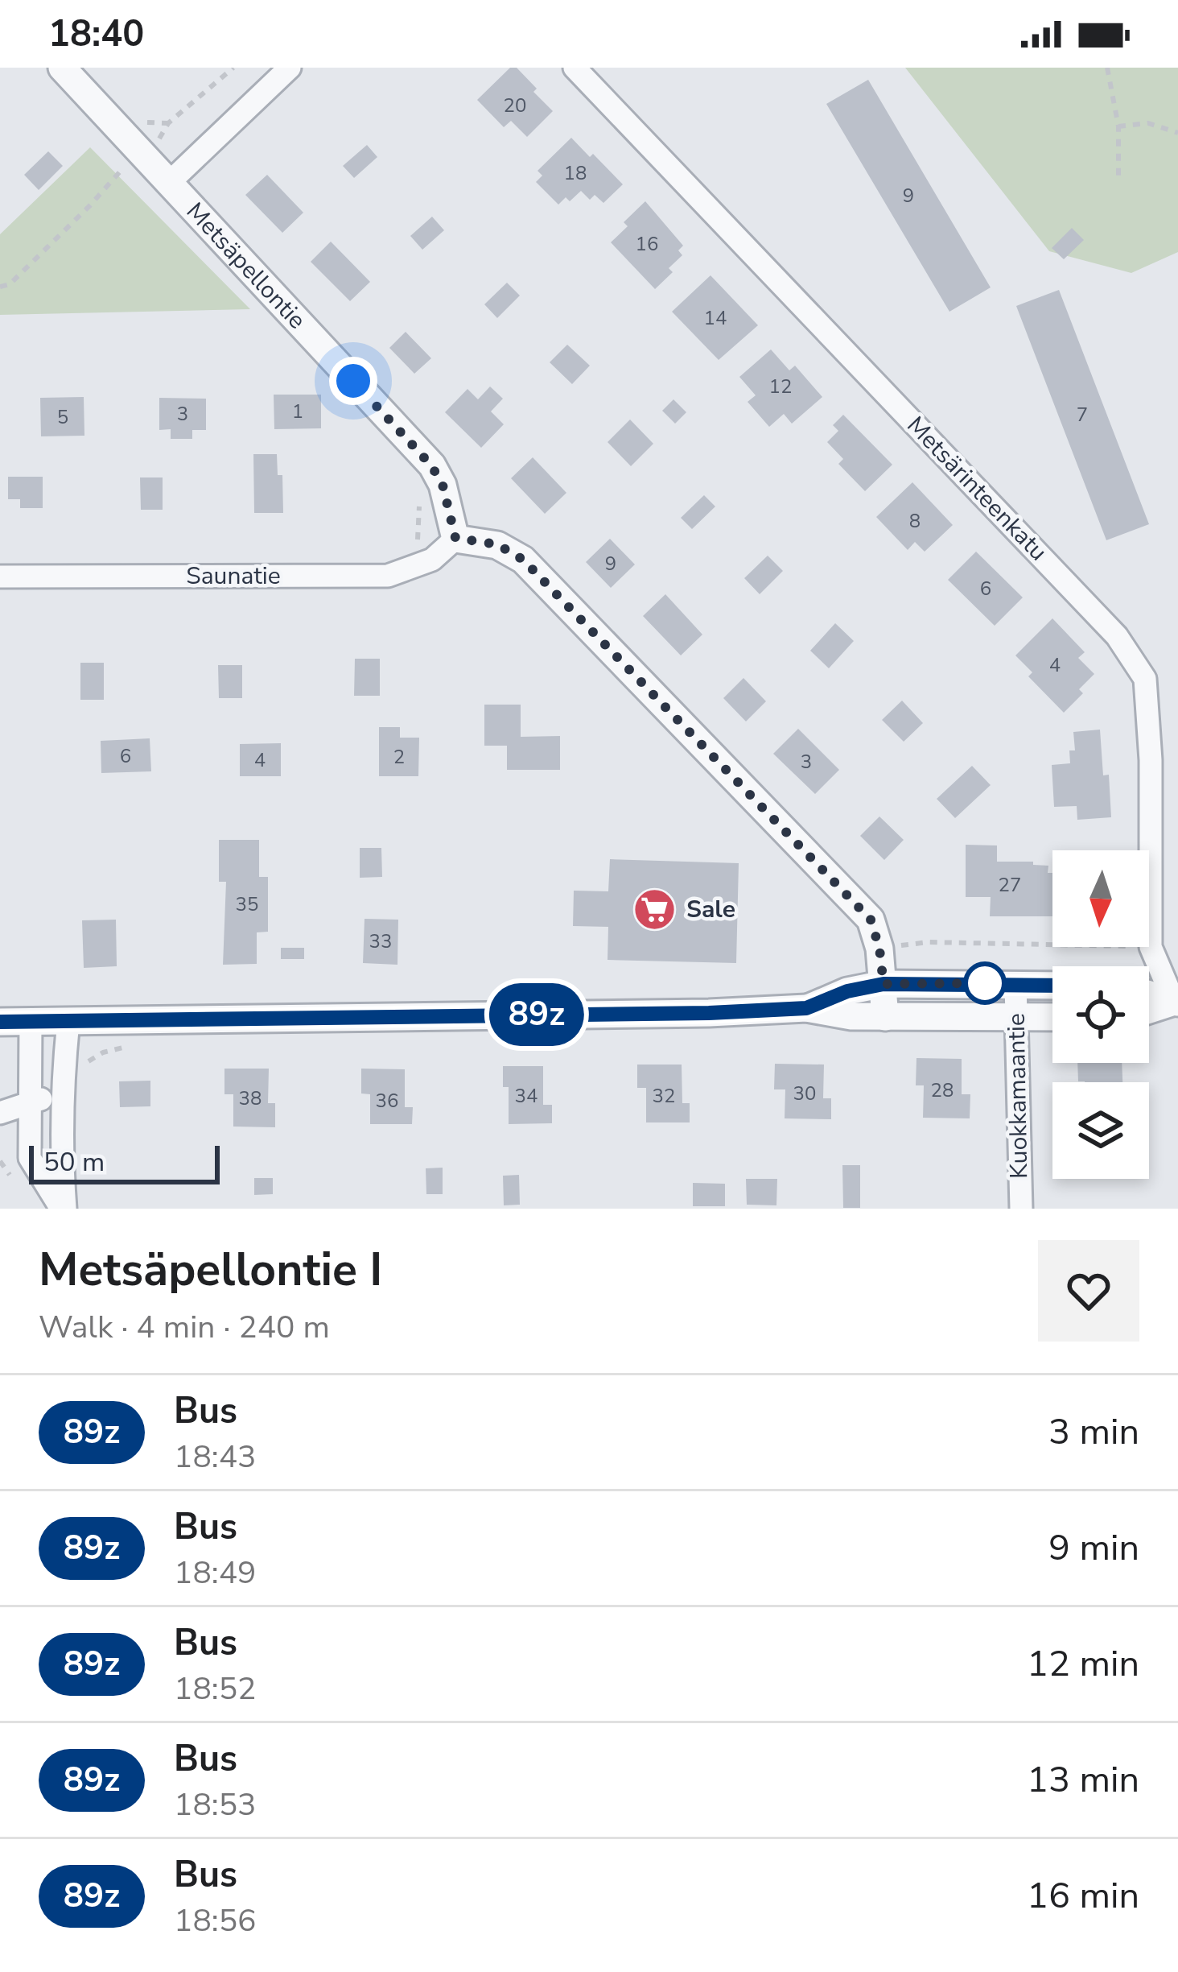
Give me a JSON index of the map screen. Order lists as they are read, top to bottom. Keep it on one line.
{"streets":{"street":["Metsäpellontie","Metsärinteenkatu","Saunatie","Kuokkamaantie"]},"crossings":[["Metsäpellontie","Saunatie"]],"places":{"supermarket":["Sale"]},"lines":["bus line 89z"],"house_numbers":["20","18","9","16","14","12","1","3","7","5","8","9","6","4","6","2","4","3","27","35","33","28","30","34","32","38","36"],"scale_bar":"50 m","north":"bottom","page":{"status":"18:40","on_map":"89z","scale":"50 m","heading":["Metsäpellontie I","Walk · 4 min · 240 m"],"list":[{"mark":"89z","name":"Bus","note":"18:43","value":"3 min"},{"mark":"89z","name":"Bus","note":"18:49","value":"9 min"},{"mark":"89z","name":"Bus","note":"18:52","value":"12 min"},{"mark":"89z","name":"Bus","note":"18:53","value":"13 min"},{"mark":"89z","name":"Bus","note":"18:56","value":"16 min"}]}}
